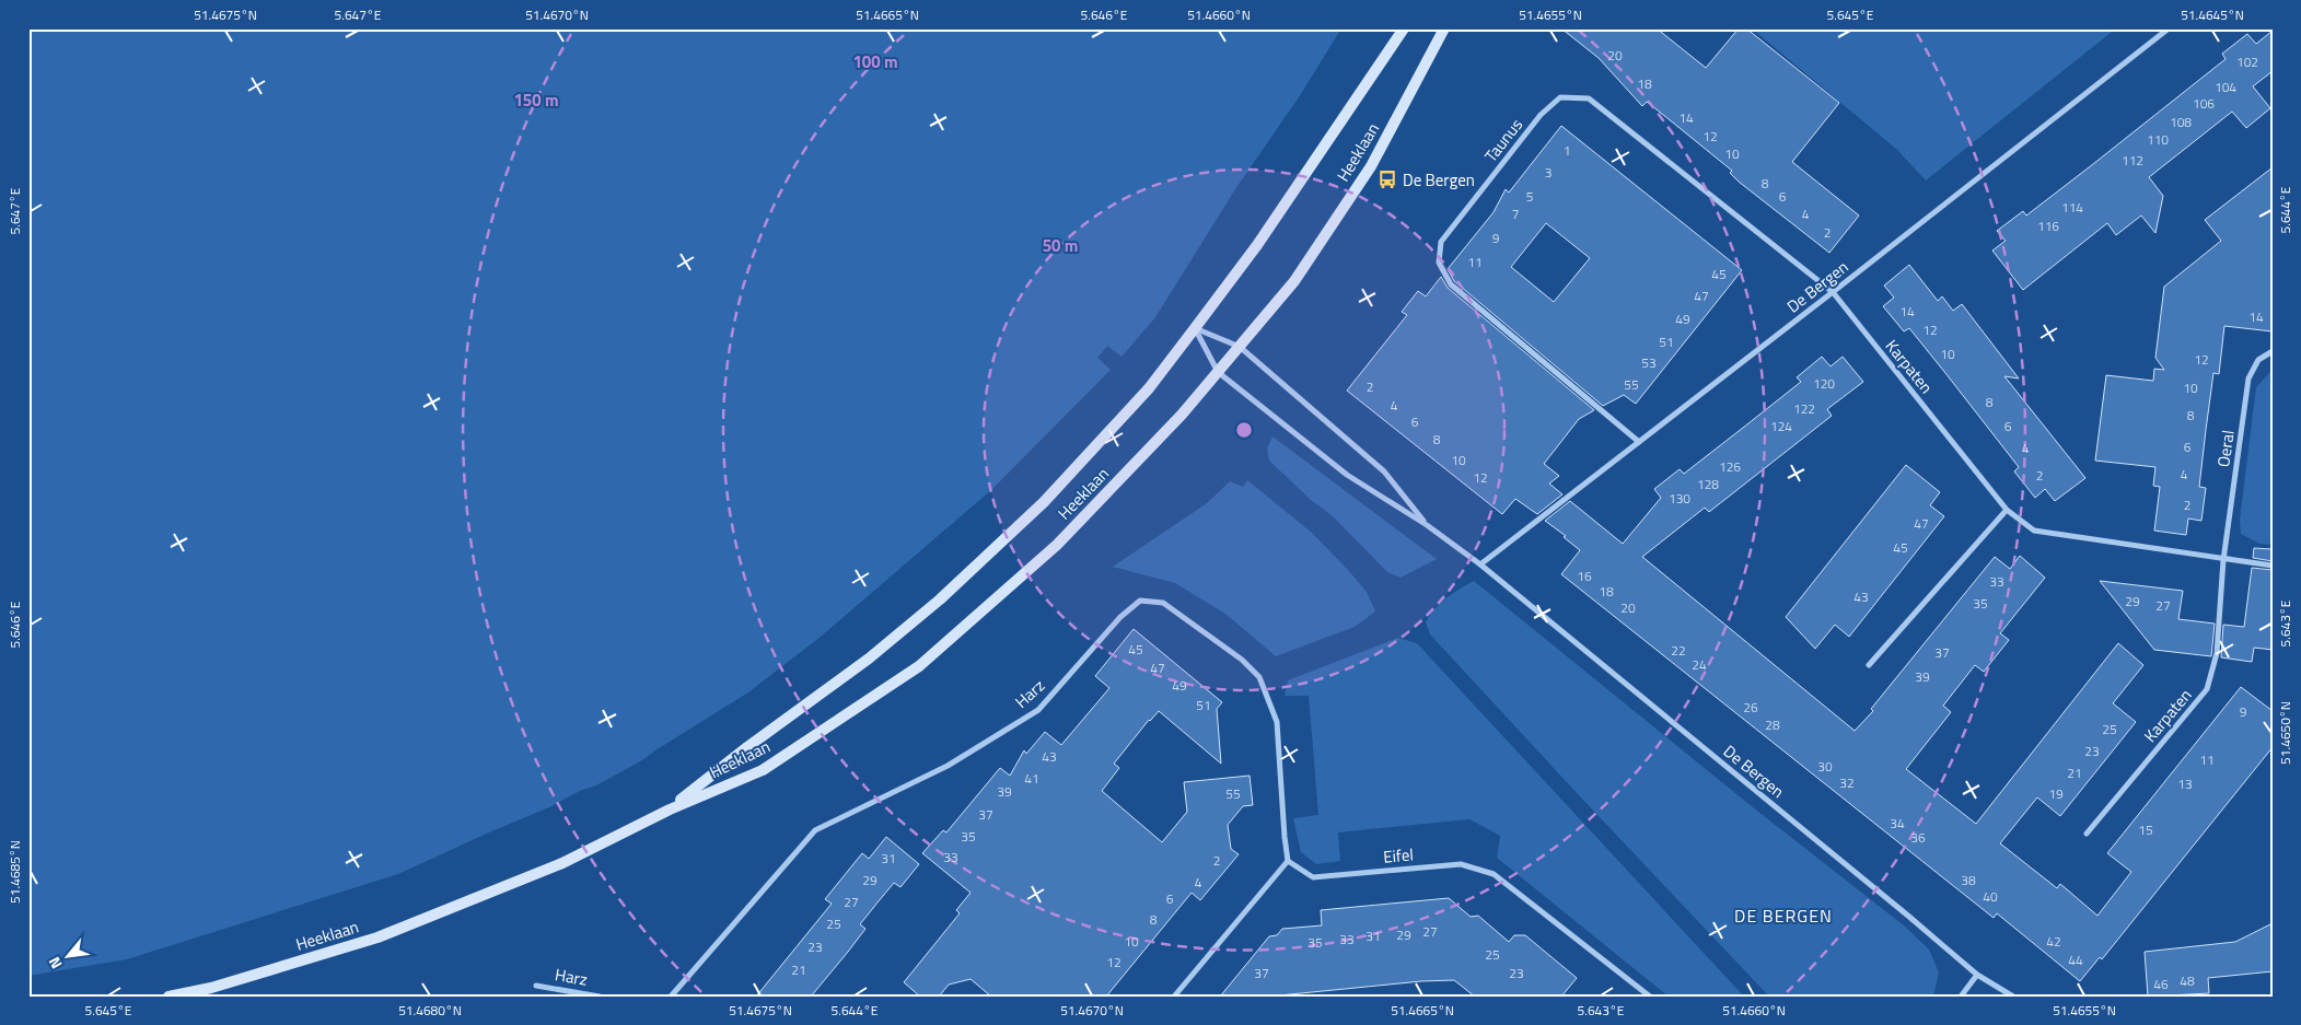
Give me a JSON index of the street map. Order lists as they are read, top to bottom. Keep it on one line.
{"streets":{"main road":["Heeklaan"],"street":["Taunus","De Bergen","Karpaten","Oeral","Harz","Eifel"]},"crossings":[["Taunus","De Bergen"],["Taunus","Karpaten"],["Heeklaan","De Bergen"],["De Bergen","Karpaten"],["Karpaten","Oeral"],["Harz","Eifel"]],"districts":["DE BERGEN"],"places":{"bus stop":["De Bergen"]},"house_numbers":["20","102","18","104","106","14","108","12","110","1","10","112","3","8","5","6","114","7","4","116","2","9","11","45","47","14","14","49","12","51","10","12","53","120","55","2","10","8","4","122","8","6","124","6","8","6","4","10","126","4","2","12","128","130","2","47","45","16","33","18","43","29","35","27","20","45","22","37","24","47","39","49","51","26","9","28","25","23","43","11","30","21","41","32","13","39","55","19","37","34","15","35","36","33","31","2","29","38","4","40","6","27","8","25","27","29","31","33","10","42","35","23","25","44","12","21","37","23","48","46"],"north":"bottom left","coordinates":["51.4675°N","5.647°E","51.4670°N","51.4665°N","5.646°E","51.4660°N","51.4655°N","5.645°E","51.4645°N","5.644°E","5.643°E","51.4650°N","51.4685°N","51.4680°N"],"rings":["100 m","150 m","50 m"]}
